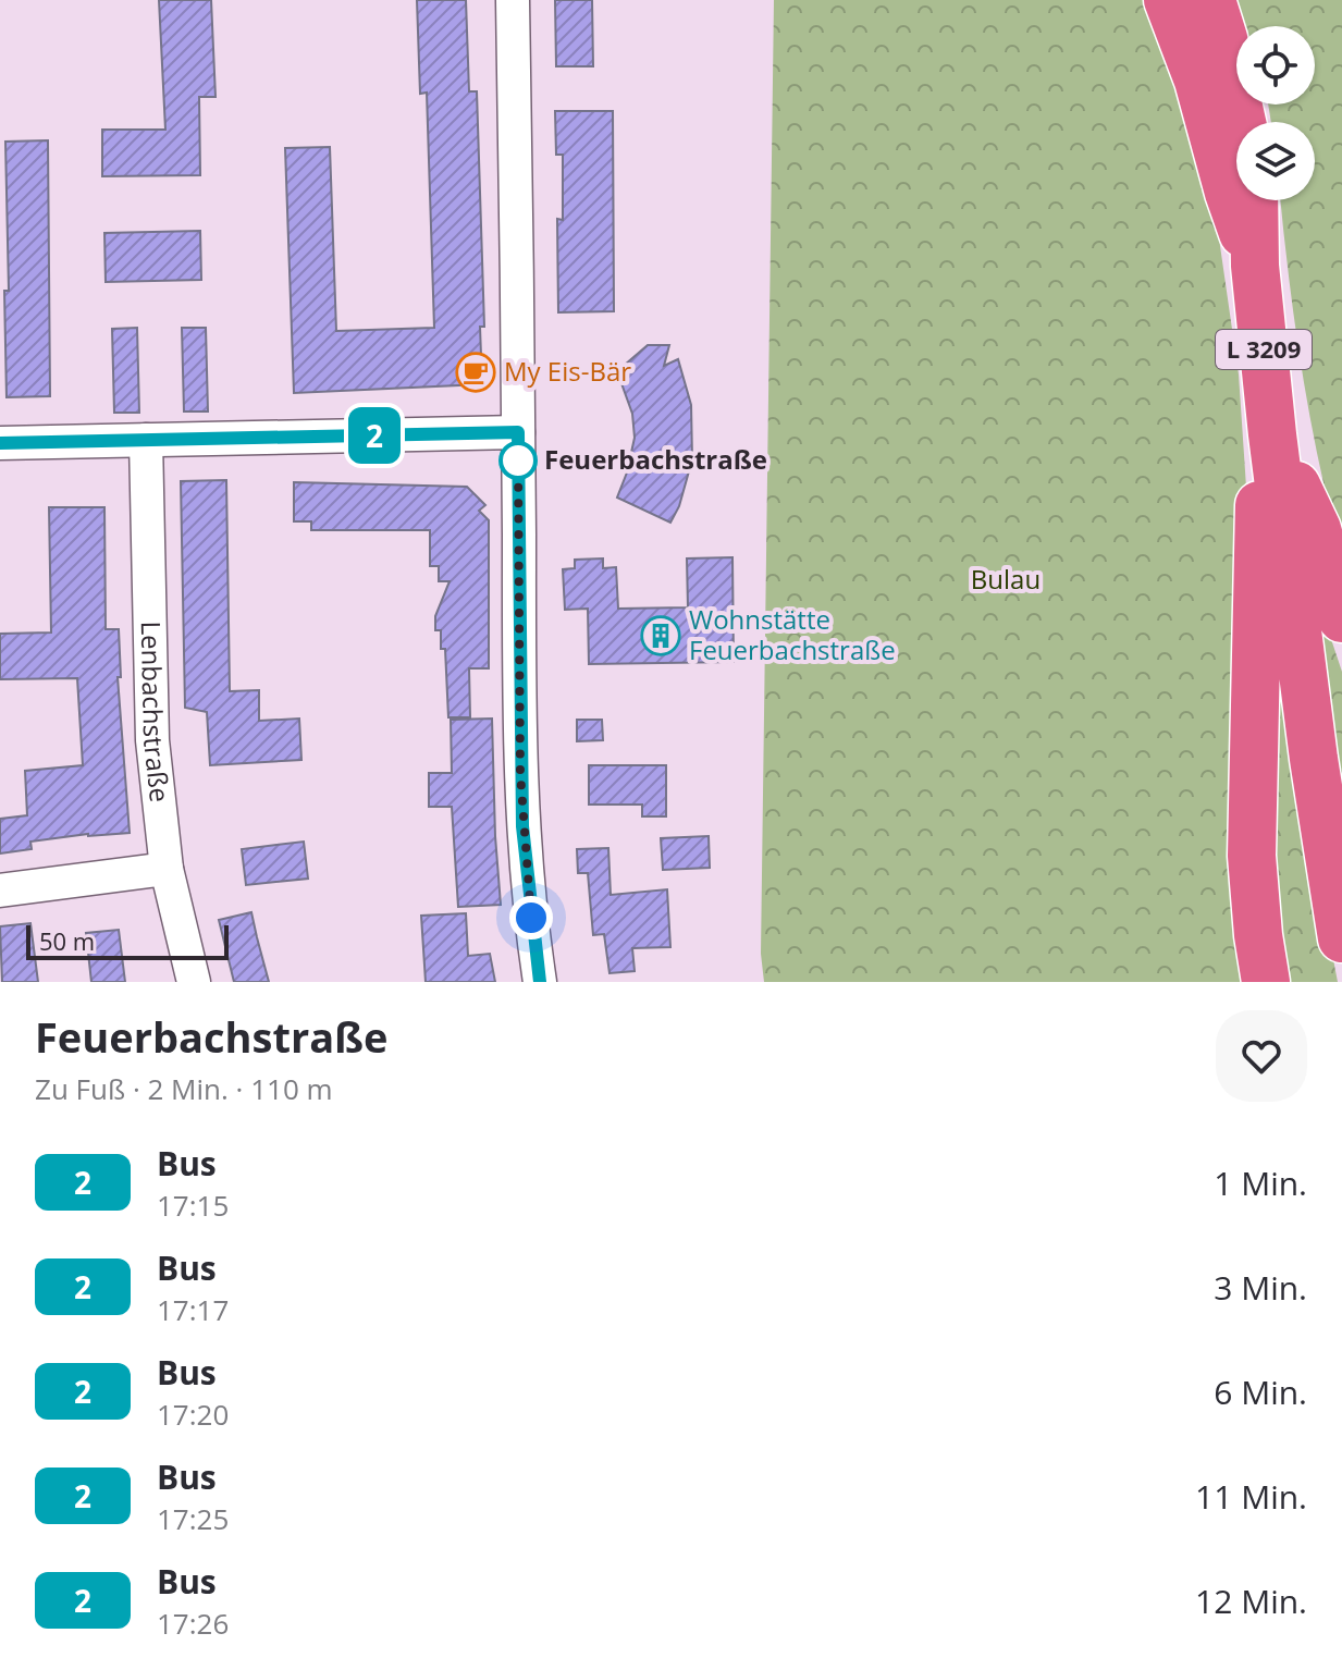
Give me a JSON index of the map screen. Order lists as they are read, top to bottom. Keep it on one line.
{"streets":{"highway":["L 3209"],"street":["Lenbachstraße"]},"parks":["Bulau"],"places":{"cafe":["My Eis-Bär"],"other":["Feuerbachstraße"],"building":["Wohnstätte Feuerbachstraße"]},"lines":["bus line 2"],"scale_bar":"50 m","page":{"on_map":"2","scale":"50 m","heading":["Feuerbachstraße","Zu Fuß · 2 Min. · 110 m"],"list":[{"mark":"2","name":"Bus","note":"17:15","value":"1 Min."},{"mark":"2","name":"Bus","note":"17:17","value":"3 Min."},{"mark":"2","name":"Bus","note":"17:20","value":"6 Min."},{"mark":"2","name":"Bus","note":"17:25","value":"11 Min."},{"mark":"2","name":"Bus","note":"17:26","value":"12 Min."}]}}
